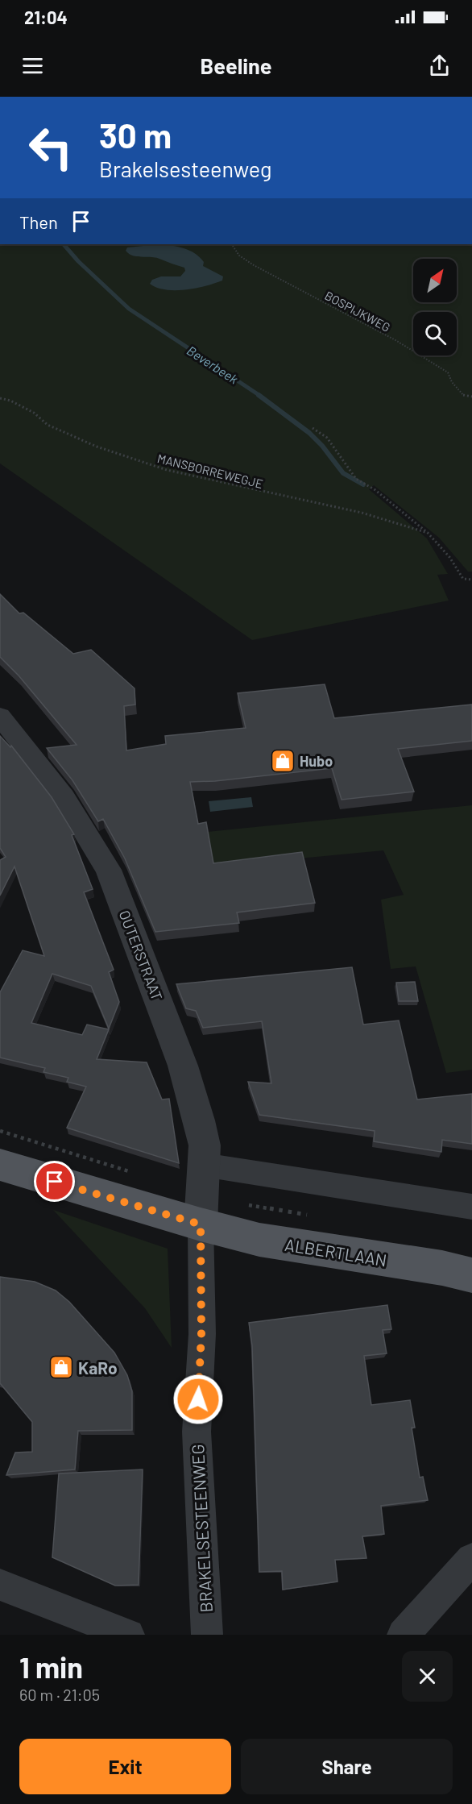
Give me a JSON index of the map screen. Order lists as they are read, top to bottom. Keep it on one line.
{"streets":{"main road":["ALBERTLAAN"],"street":["OUTERSTRAAT","BRAKELSESTEENWEG"],"path":["BOSPIJKWEG","MANSBORREWEGJE"]},"crossings":[["OUTERSTRAAT","ALBERTLAAN"],["OUTERSTRAAT","BRAKELSESTEENWEG"],["ALBERTLAAN","BRAKELSESTEENWEG"]],"water":["Beverbeek"],"places":{"shop":["Hubo","KaRo"]},"north":"top right","page":{"status":"21:04","header":"Beeline","turn":["30 m","Brakelsesteenweg"],"then":"Then","heading":["1 min","60 m · 21:05"],"buttons":["Exit","Share"]}}
